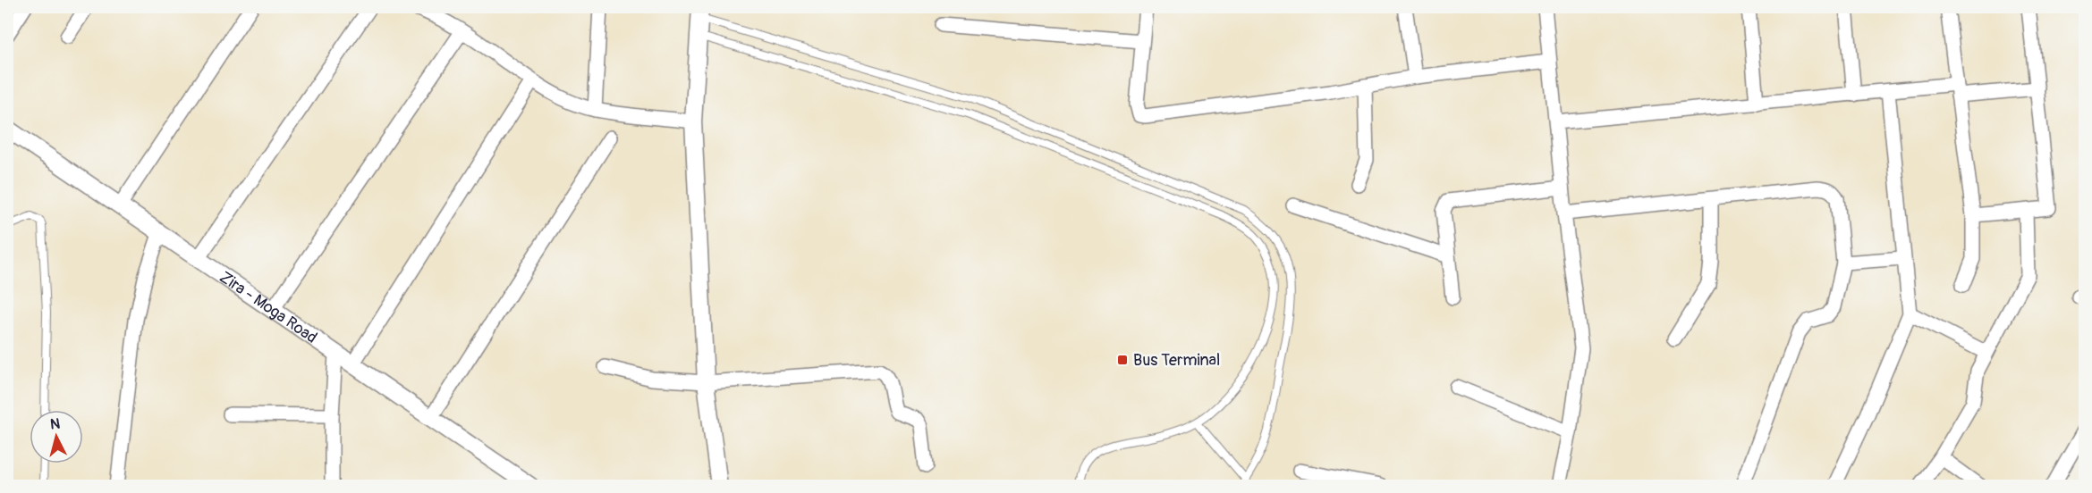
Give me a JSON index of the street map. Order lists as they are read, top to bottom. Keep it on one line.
{"streets":{"street":["Zira - Moga Road"]},"places":{"transit":["Bus Terminal"]},"north":"top"}
